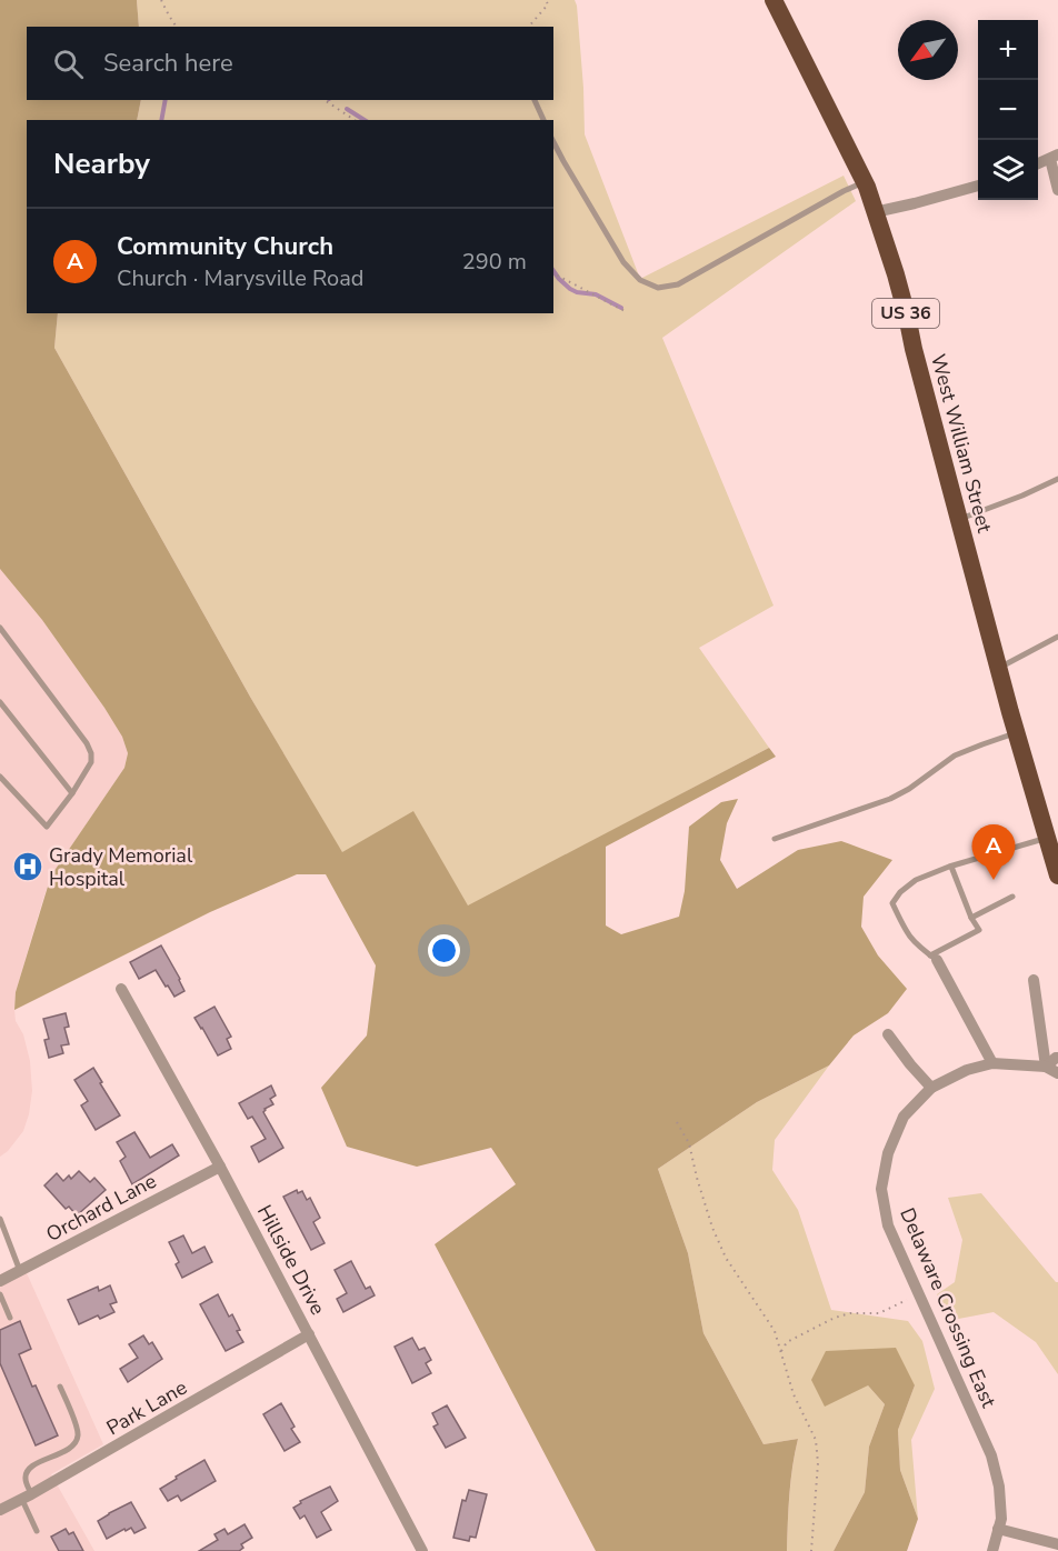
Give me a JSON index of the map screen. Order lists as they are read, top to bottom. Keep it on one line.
{"streets":{"highway":["US 36","West William Street"],"street":["Orchard Lane","Hillside Drive","Delaware Crossing East","Park Lane"]},"crossings":[["US 36","West William Street"],["Orchard Lane","Hillside Drive"],["Hillside Drive","Park Lane"]],"places":{"hospital":["Grady Memorial Hospital"]},"north":"bottom left","page":{"map_buttons":["+","−"],"search":"Search here","heading":"Nearby","list":[{"mark":"A","name":"Community Church","note":"Church · Marysville Road","value":"290 m"}],"pins":"A"}}
